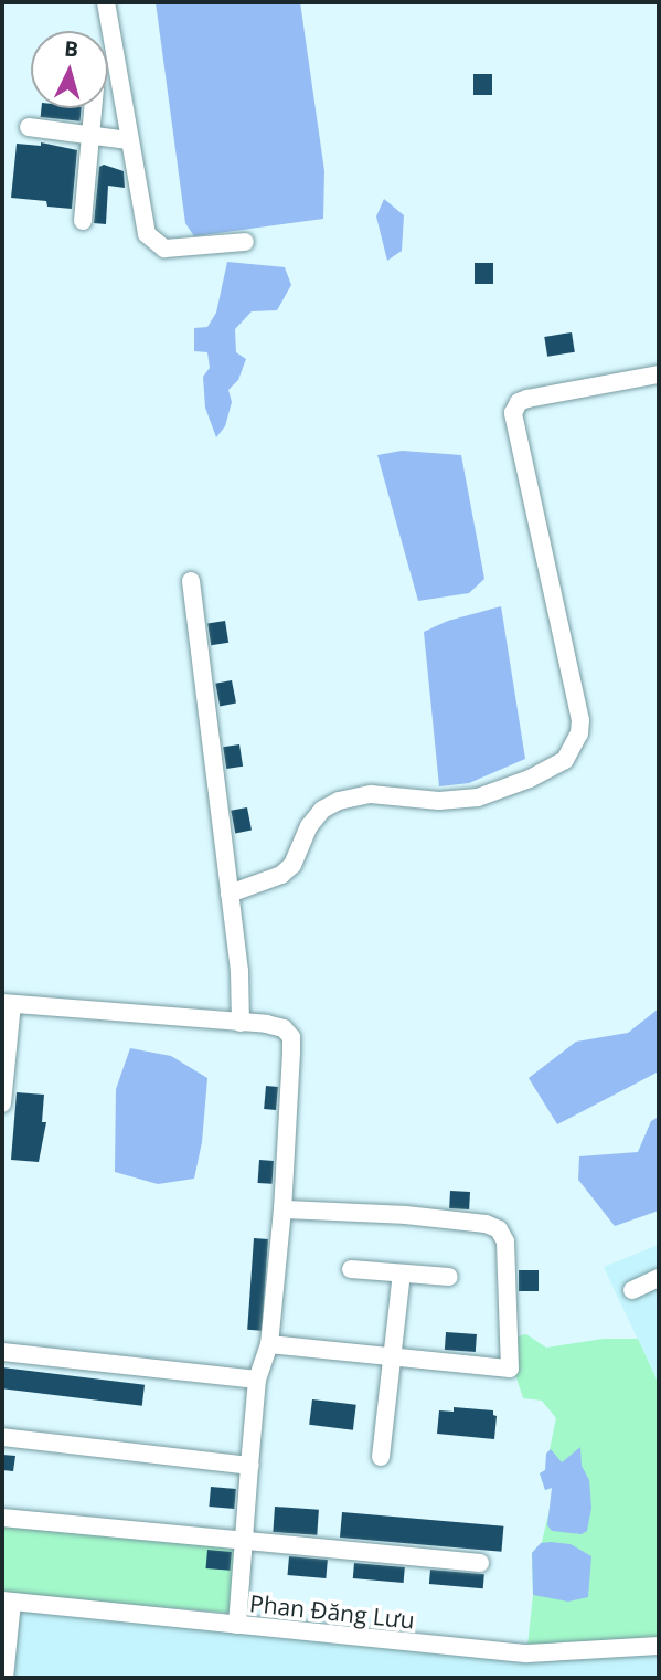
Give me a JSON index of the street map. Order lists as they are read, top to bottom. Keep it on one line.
{"streets":{"street":["Phan Đăng Lưu"]},"north":"top"}
